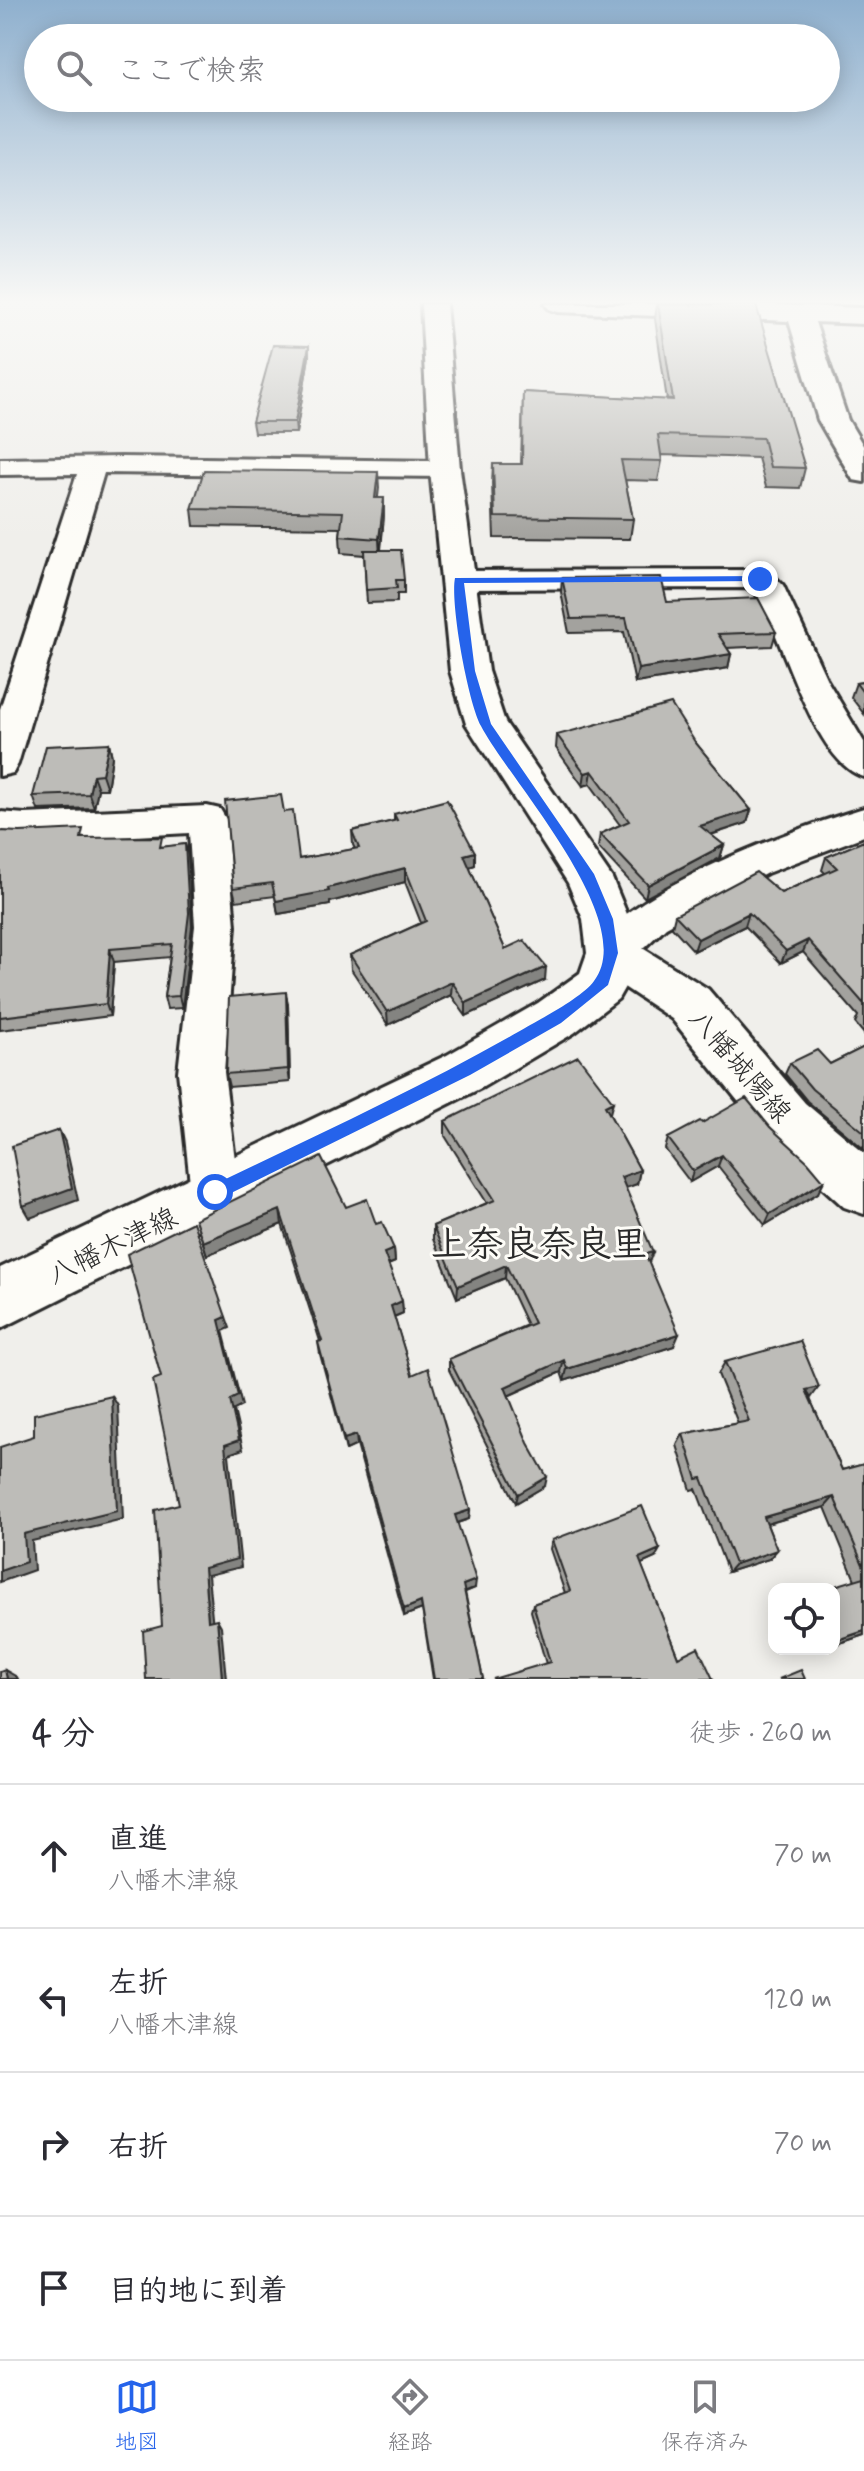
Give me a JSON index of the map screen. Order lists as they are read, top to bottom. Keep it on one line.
{"streets":{"main road":["八幡城陽線","八幡木津線"]},"crossings":[["八幡城陽線","八幡木津線"]],"districts":["上奈良奈良里"],"page":{"search":"ここで検索","heading":["4 分","徒歩 · 260 m"],"list":[["直進","八幡木津線","70 m"],["左折","八幡木津線","120 m"],["右折","70 m"],"目的地に到着"],"nav":["地図","経路","保存済み"]}}
